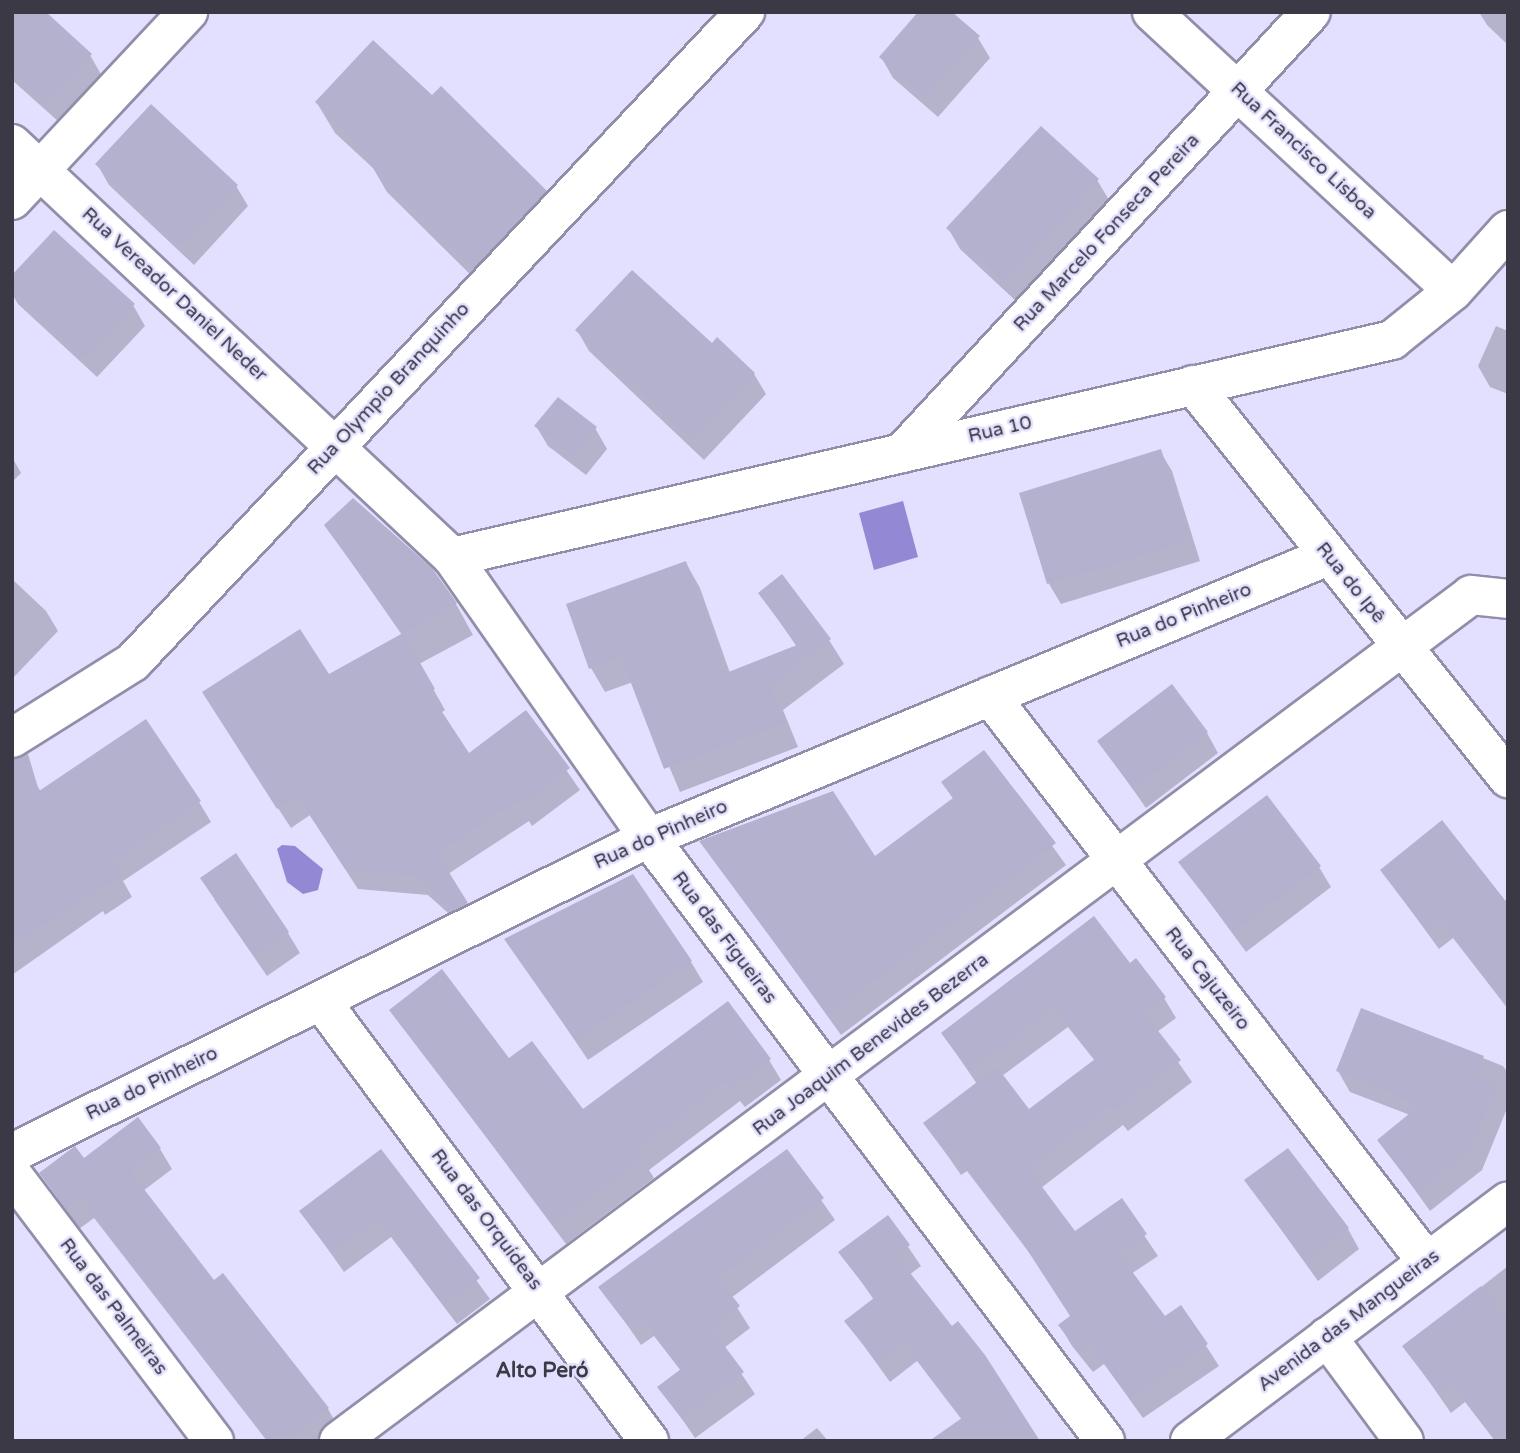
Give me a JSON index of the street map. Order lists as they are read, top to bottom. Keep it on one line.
{"streets":{"street":["Rua Francisco Lisboa","Rua Marcelo Fonseca Pereira","Rua Vereador Daniel Neder","Rua Olympio Branquinho","Rua 10","Rua do Ipê","Rua do Pinheiro","Rua das Figueiras","Rua Cajuzeiro","Rua Joaquim Benevides Bezerra","Rua das Orquídeas","Rua das Palmeiras","Avenida das Mangueiras"]},"crossings":[["Rua Francisco Lisboa","Rua Marcelo Fonseca Pereira"],["Rua Francisco Lisboa","Rua 10"],["Rua Marcelo Fonseca Pereira","Rua 10"],["Rua Vereador Daniel Neder","Rua Olympio Branquinho"],["Rua Vereador Daniel Neder","Rua das Figueiras"],["Rua Olympio Branquinho","Rua das Figueiras"],["Rua 10","Rua do Ipê"],["Rua 10","Rua das Figueiras"],["Rua do Ipê","Rua do Pinheiro"],["Rua do Ipê","Rua Joaquim Benevides Bezerra"],["Rua do Pinheiro","Rua das Figueiras"],["Rua do Pinheiro","Rua Cajuzeiro"],["Rua do Pinheiro","Rua das Orquídeas"],["Rua das Figueiras","Rua Joaquim Benevides Bezerra"],["Rua Cajuzeiro","Rua Joaquim Benevides Bezerra"],["Rua Cajuzeiro","Avenida das Mangueiras"],["Rua Joaquim Benevides Bezerra","Rua das Orquídeas"]],"districts":["Alto Peró"]}
